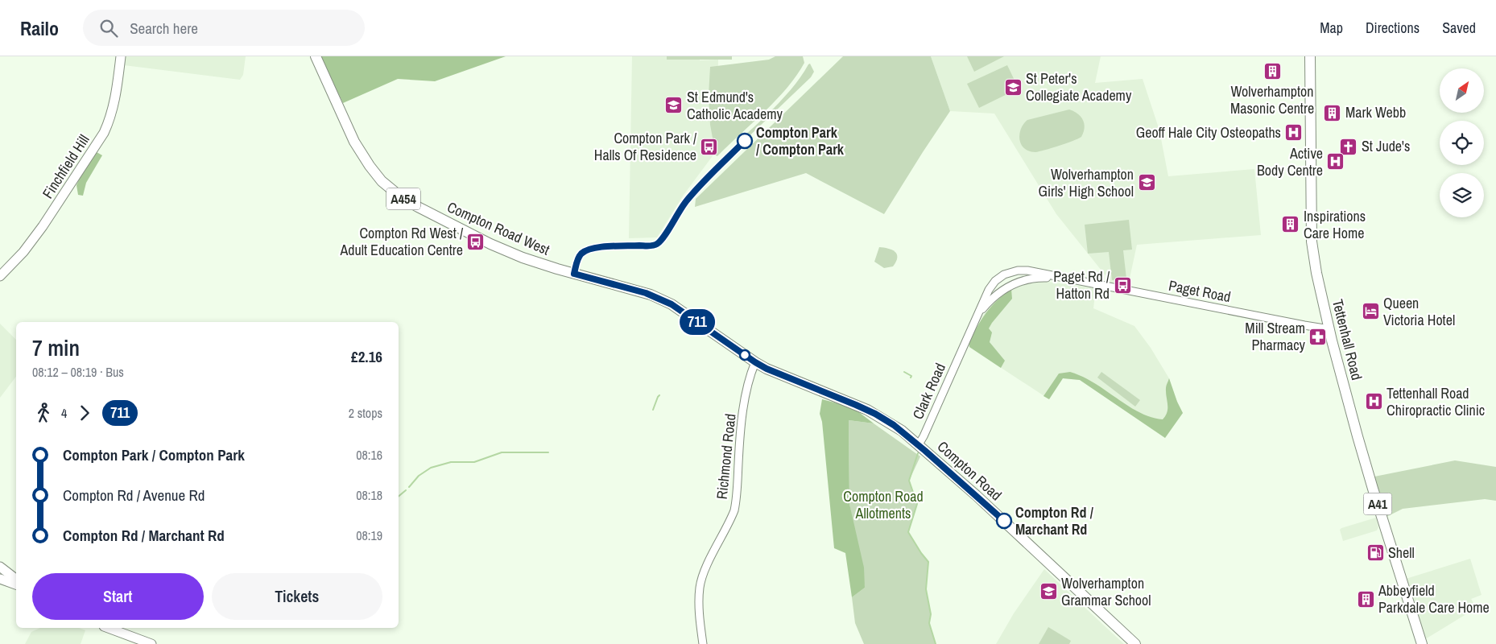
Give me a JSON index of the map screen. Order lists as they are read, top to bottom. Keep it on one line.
{"streets":{"highway":["A454","Compton Road West","Tettenhall Road","Compton Road","A41"],"main road":["Finchfield Hill"],"street":["Paget Road","Clark Road","Richmond Road"]},"crossings":[["Compton Road West","Richmond Road"],["Compton Road West","Compton Road"],["Paget Road","Tettenhall Road"],["Paget Road","Clark Road"],["Clark Road","Compton Road"],["Richmond Road","Compton Road"]],"parks":["Compton Road Allotments"],"places":{"building":["Wolverhampton Masonic Centre","Mark Webb","Inspirations Care Home","Abbeyfield Parkdale Care Home"],"school or university":["St Peter's Collegiate Academy","St Edmund's Catholic Academy","Wolverhampton Girls' High School","Wolverhampton Grammar School"],"hospital":["Geoff Hale City Osteopaths","Active Body Centre","Tettenhall Road Chiropractic Clinic"],"other":["Compton Park / Compton Park","Compton Rd / Marchant Rd"],"bus stop":["Compton Park / Halls Of Residence","Compton Rd West / Adult Education Centre","Paget Rd / Hatton Rd"],"church":["St Jude's"],"hotel":["Queen Victoria Hotel"],"pharmacy":["Mill Stream Pharmacy"],"fuel station":["Shell"]},"lines":["bus line 711"],"north":"top right","page":{"header":"Railo","search":"Search here","nav":["Map","Directions","Saved"],"on_map":"711","heading":["7 min","08:12 – 08:19 · Bus","£2.16"],"legs":["4","711","2 stops"],"list":[{"name":"Compton Park / Compton Park","value":"08:16"},{"name":"Compton Rd / Avenue Rd","value":"08:18"},{"name":"Compton Rd / Marchant Rd","value":"08:19"}],"buttons":["Start","Tickets"]}}
